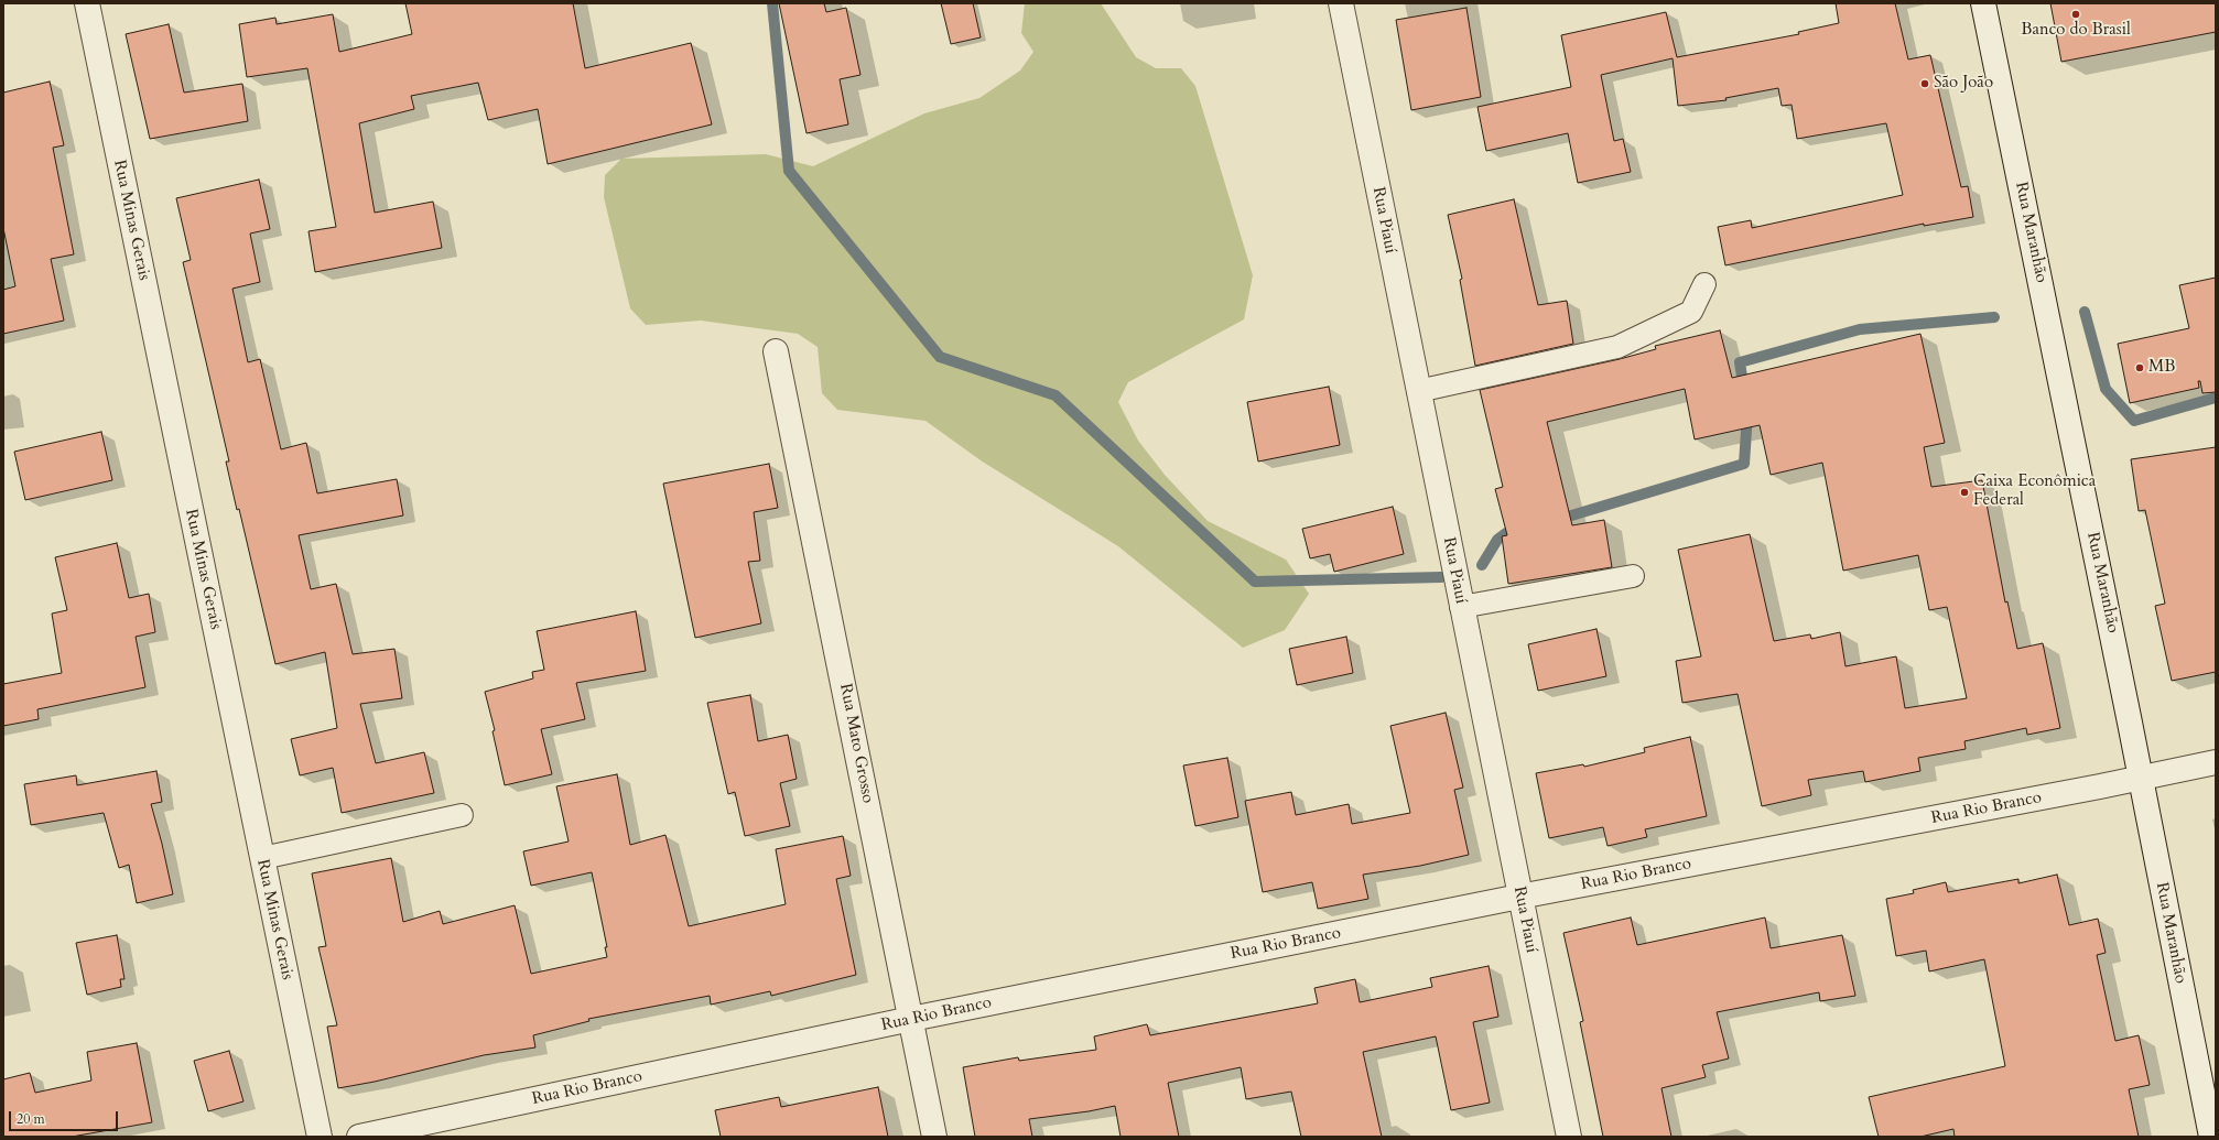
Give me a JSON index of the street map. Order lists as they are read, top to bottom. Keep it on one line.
{"streets":{"street":["Rua Minas Gerais","Rua Piauí","Rua Maranhão","Rua Mato Grosso","Rua Rio Branco"]},"crossings":[["Rua Piauí","Rua Rio Branco"],["Rua Maranhão","Rua Rio Branco"],["Rua Mato Grosso","Rua Rio Branco"]],"places":["Banco do Brasil","São João","MB","Caixa Econômica Federal"],"scale_bar":"20 m"}
